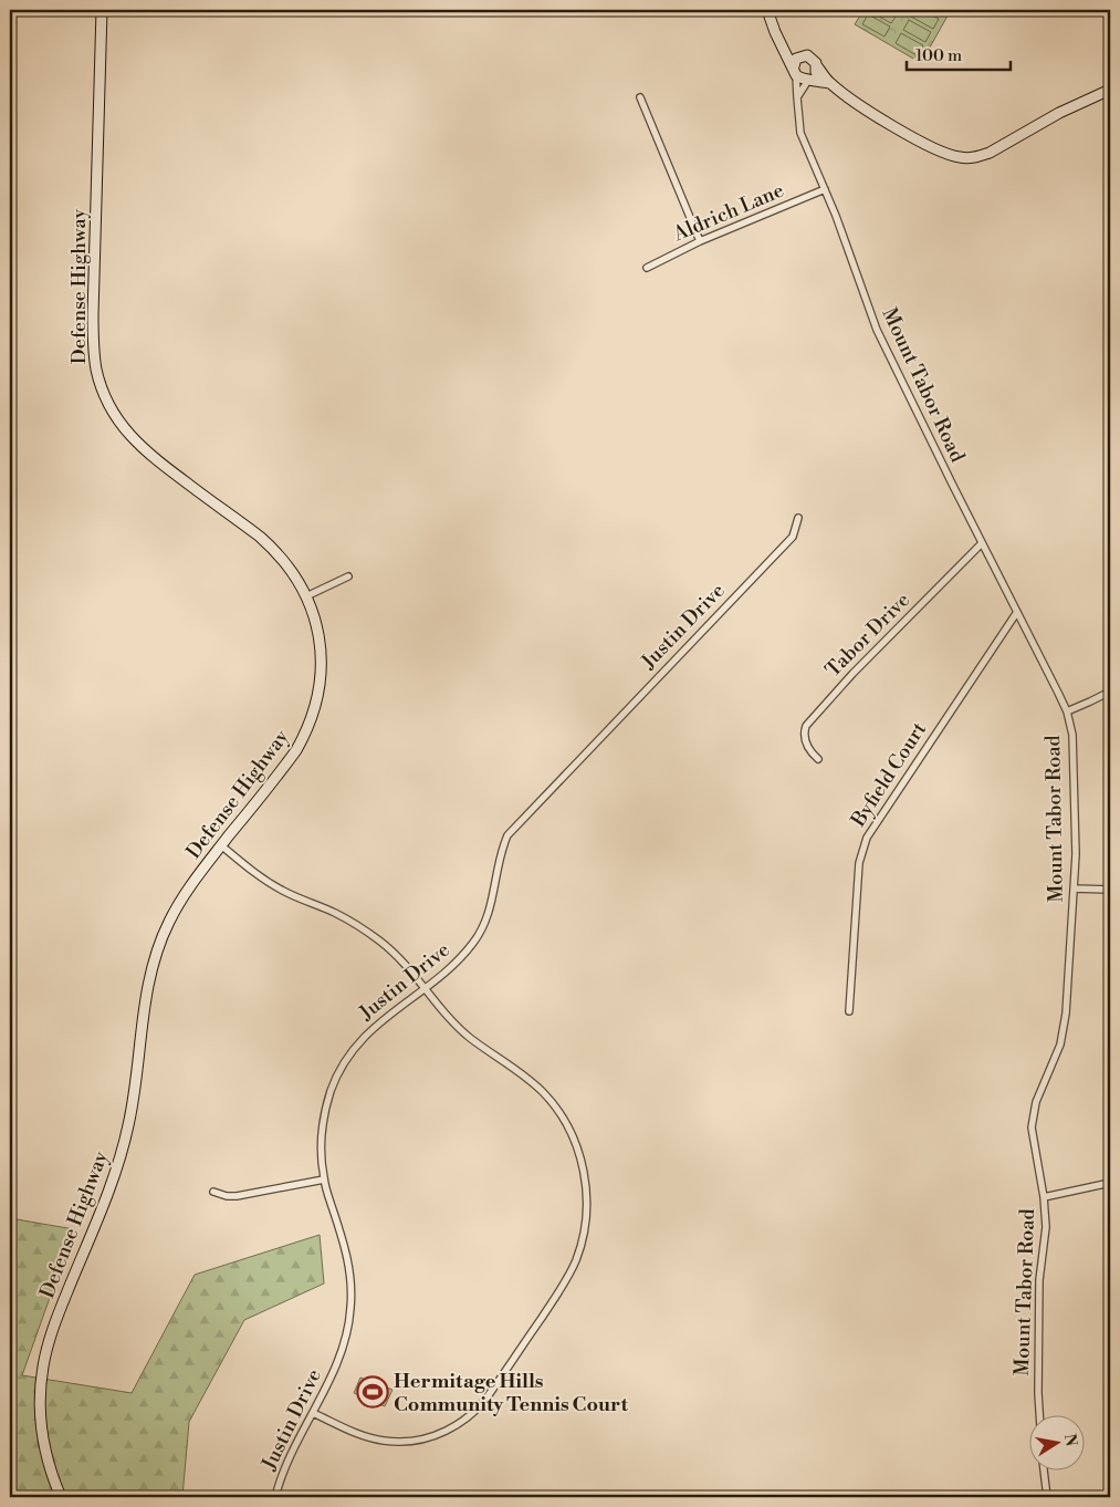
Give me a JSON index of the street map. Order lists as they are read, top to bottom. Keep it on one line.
{"streets":{"main road":["Defense Highway"],"street":["Aldrich Lane","Mount Tabor Road","Justin Drive","Tabor Drive","Byfield Court"]},"crossings":[["Aldrich Lane","Mount Tabor Road"],["Mount Tabor Road","Tabor Drive"],["Mount Tabor Road","Byfield Court"]],"places":{"sports":["Hermitage Hills Community Tennis Court"]},"scale_bar":"100 m","north":"right"}
